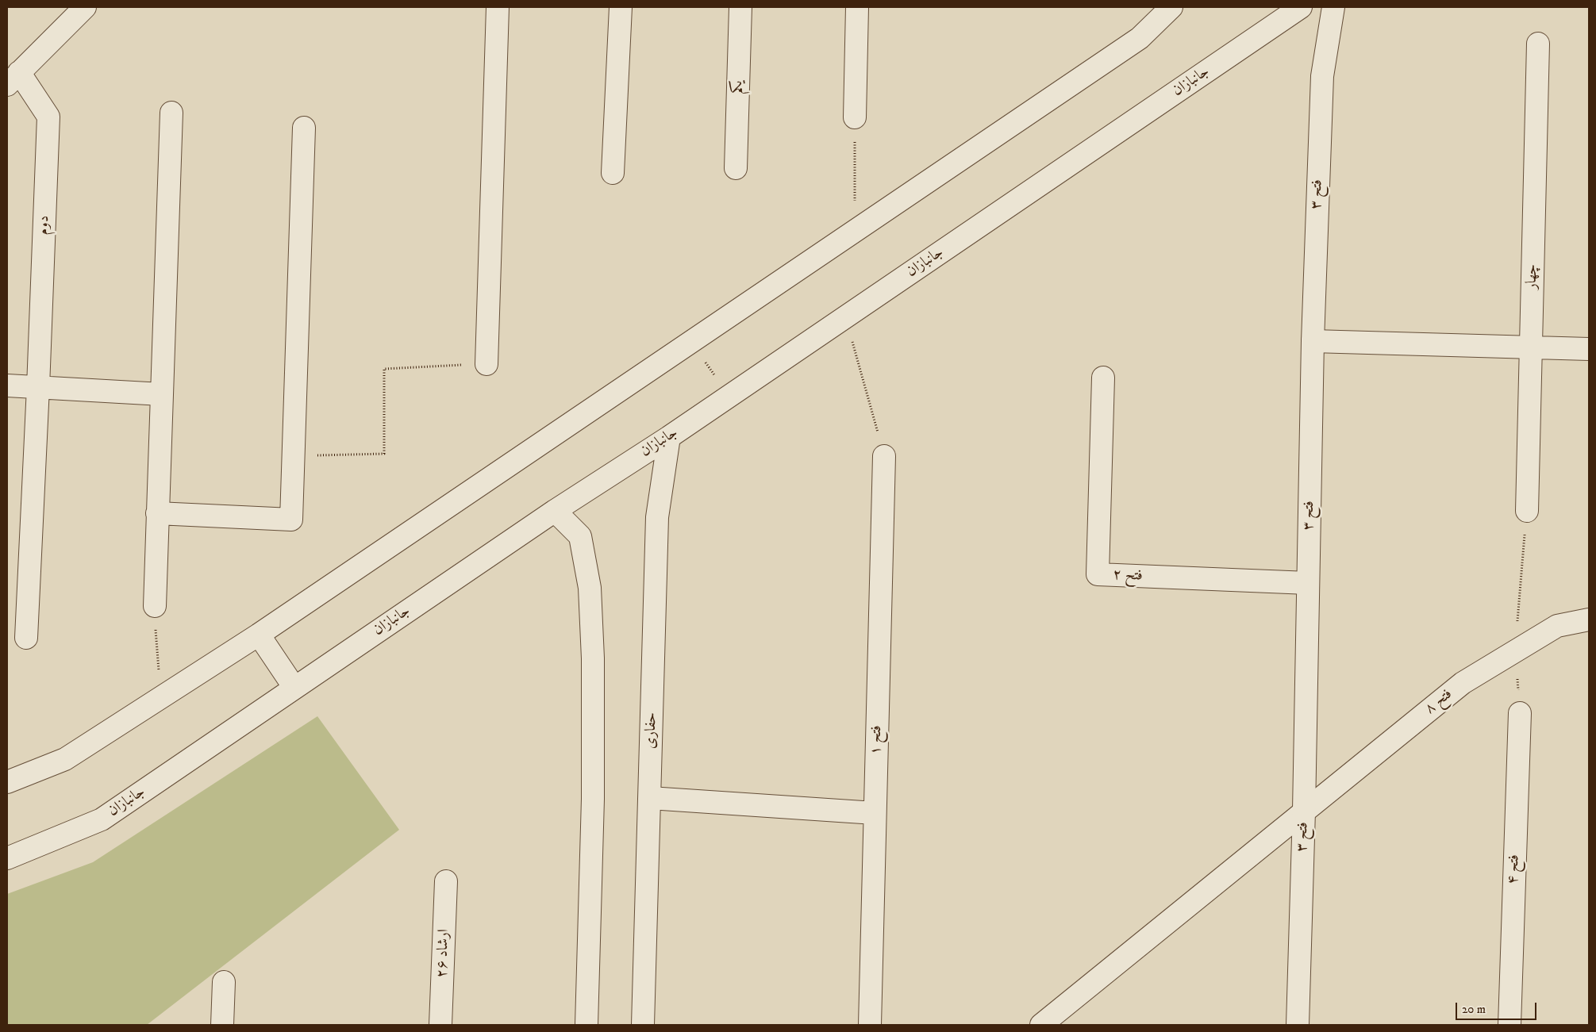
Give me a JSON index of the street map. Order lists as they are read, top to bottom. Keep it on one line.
{"streets":{"street":["جانبازان","یکم","فتح ۳","دوم","چهار","فتح ۲","فتح ۸","حفاری","فتح ۱","فتح ۴","ارشاد ۲۶"]},"crossings":[["جانبازان","حفاری"],["فتح ۳","فتح ۲"],["فتح ۳","فتح ۸"]],"scale_bar":"20 m"}
